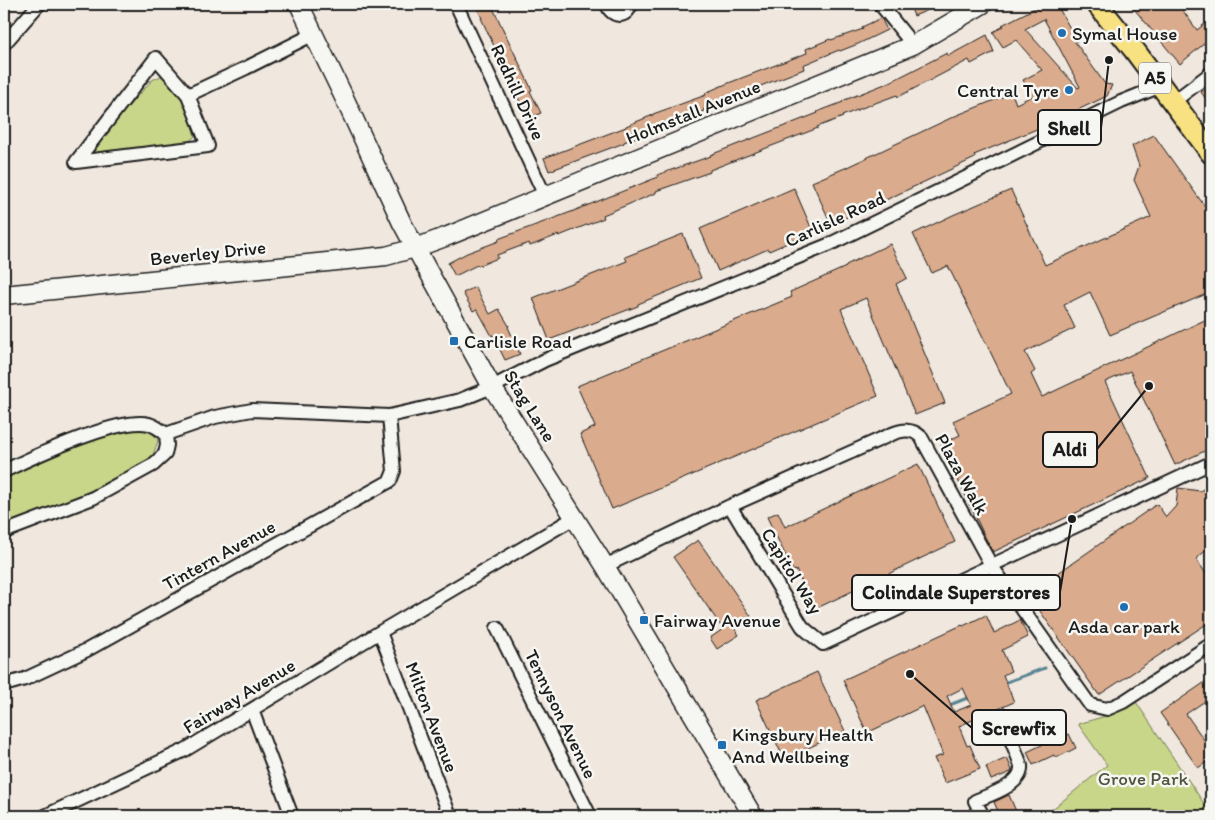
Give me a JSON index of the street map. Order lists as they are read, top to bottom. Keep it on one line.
{"streets":{"main road":["A5"],"street":["Redhill Drive","Holmstall Avenue","Carlisle Road","Beverley Drive","Stag Lane","Plaza Walk","Tintern Avenue","Capitol Way","Fairway Avenue","Tennyson Avenue","Milton Avenue"]},"crossings":[["A5","Carlisle Road"],["Redhill Drive","Holmstall Avenue"],["Holmstall Avenue","Beverley Drive"],["Holmstall Avenue","Stag Lane"],["Carlisle Road","Stag Lane"],["Carlisle Road","Tintern Avenue"],["Beverley Drive","Stag Lane"],["Stag Lane","Plaza Walk"],["Stag Lane","Fairway Avenue"],["Plaza Walk","Capitol Way"],["Fairway Avenue","Milton Avenue"]],"parks":["Grove Park"],"places":{"other":["Symal House","Shell","Central Tyre","Aldi","Colindale Superstores","Asda car park","Screwfix"],"transit":["Carlisle Road","Fairway Avenue","Kingsbury Health And Wellbeing"]}}
